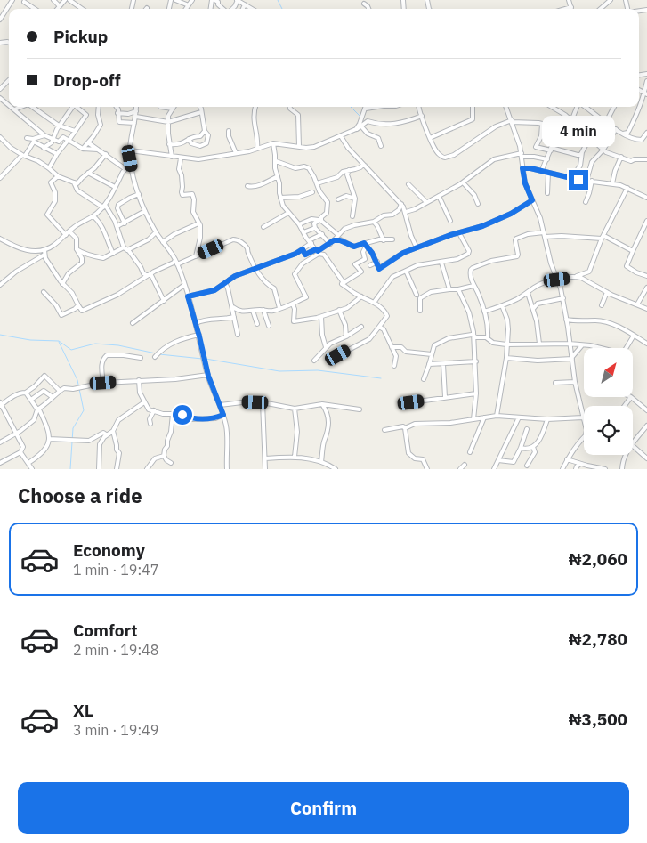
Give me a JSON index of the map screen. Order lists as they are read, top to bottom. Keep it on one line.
{"north":"top right","page":{"banner":["Pickup","Drop-off"],"bubble":"4 min","heading":"Choose a ride","list":[{"name":"Economy","note":"1 min · 19:47","value":"₦2,060"},{"name":"Comfort","note":"2 min · 19:48","value":"₦2,780"},{"name":"XL","note":"3 min · 19:49","value":"₦3,500"}],"buttons":"Confirm"}}
